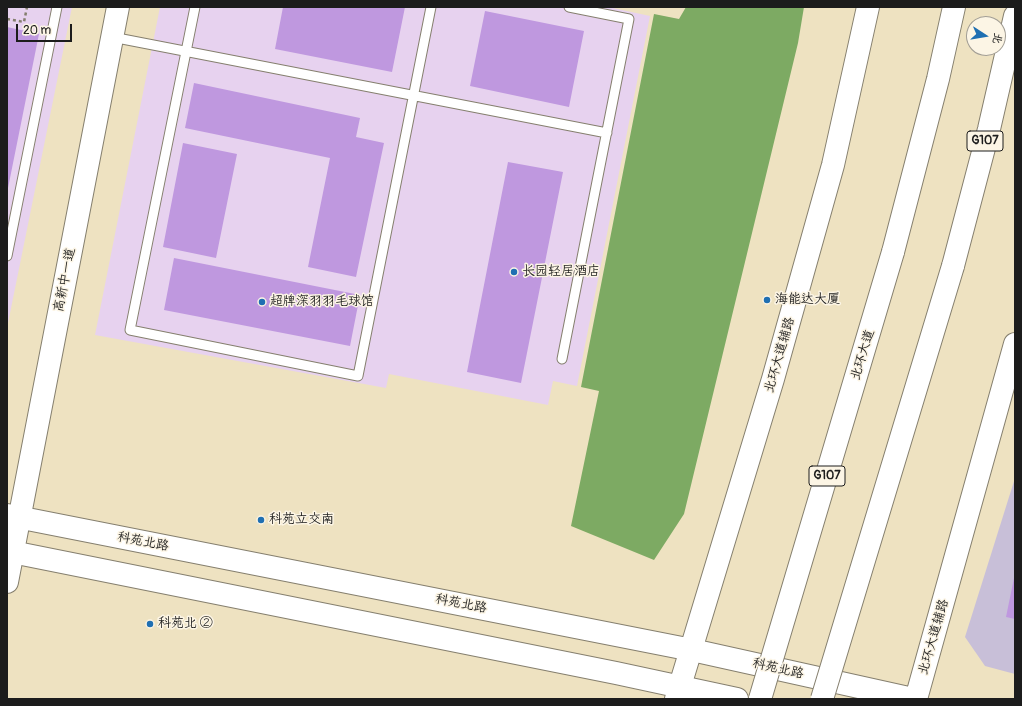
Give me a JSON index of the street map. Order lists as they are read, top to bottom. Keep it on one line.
{"streets":{"main road":["G107","高新中一道","北环大道辅路","北环大道","科苑北路"]},"crossings":[["高新中一道","科苑北路"],["北环大道辅路","科苑北路"]],"places":["长园轻居酒店","海能达大厦","超牌深羽羽毛球馆","科苑立交南","科苑北 ②"],"scale_bar":"20 m","north":"right"}
